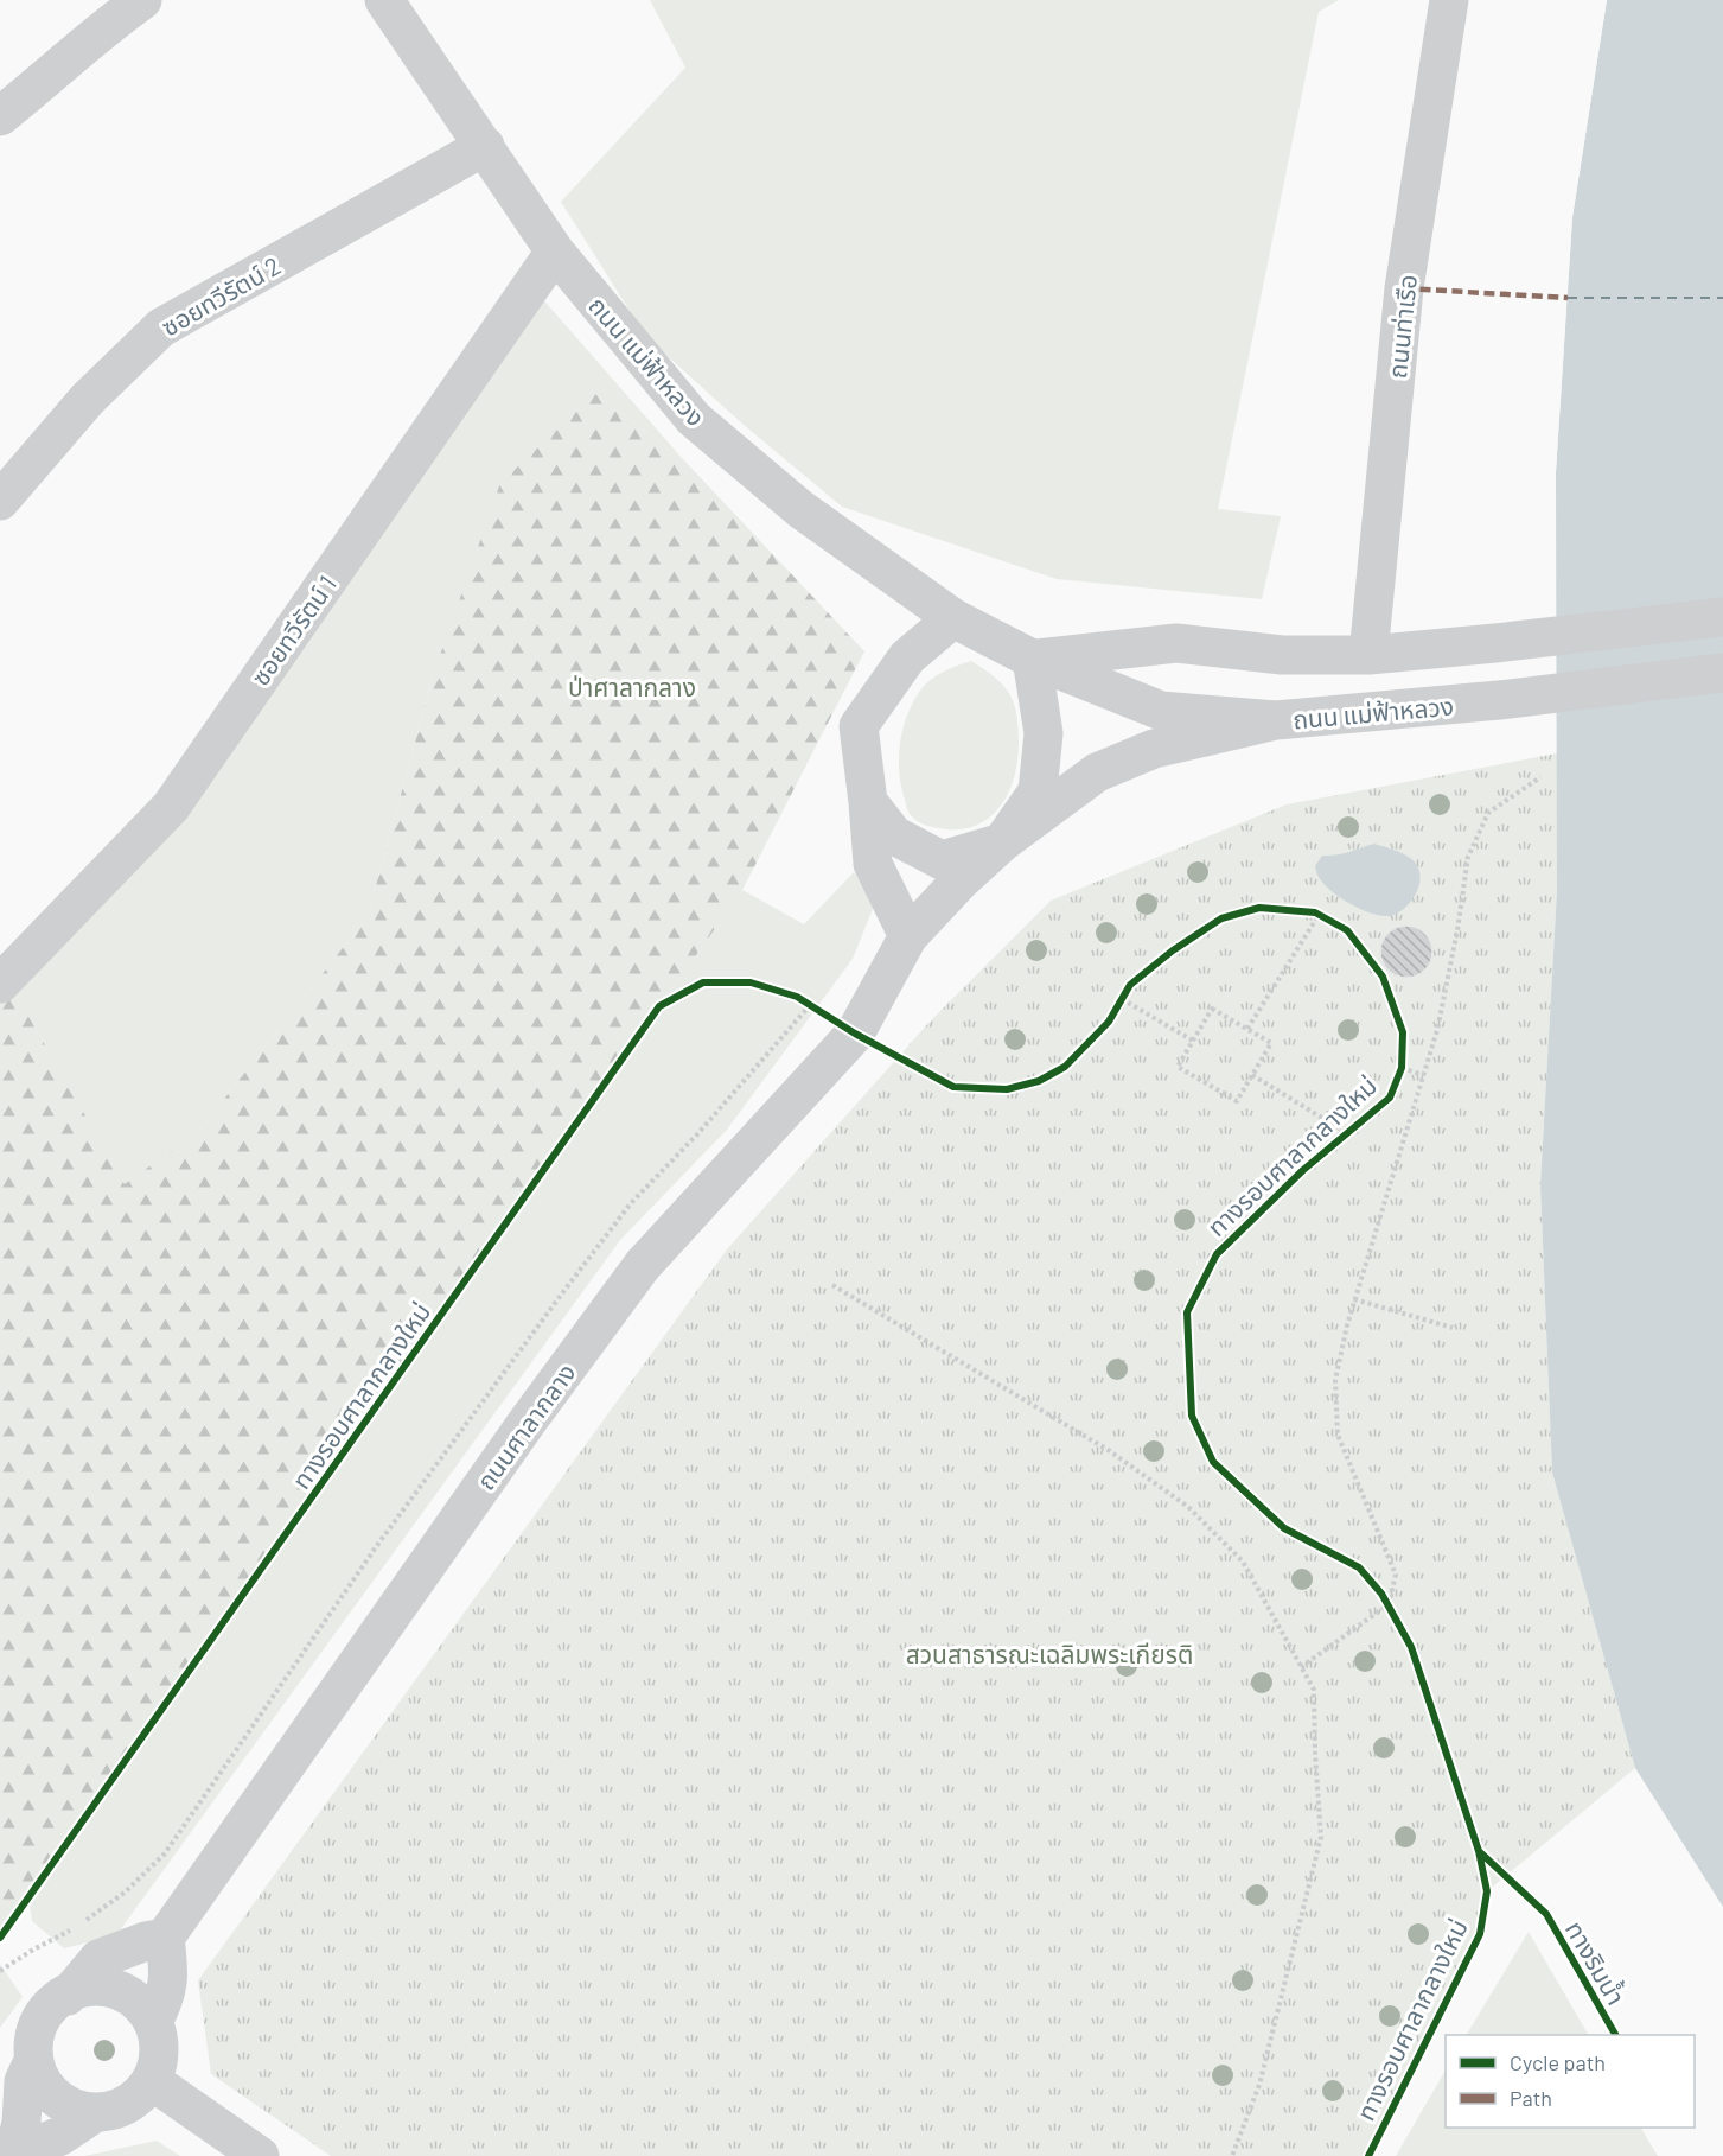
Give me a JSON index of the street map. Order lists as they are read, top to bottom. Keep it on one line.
{"streets":{"street":["ซอยทวีรัตน์ 2","ถนนท่าเรือ","ถนน แม่ฟ้าหลวง","ซอยทวีรัตน์ 1","ถนนศาลากลาง"],"cycle path":["ทางรอบศาลากลางใหม่","ทางริมน้ำ"]},"crossings":[["ซอยทวีรัตน์ 2","ถนน แม่ฟ้าหลวง"],["ถนน แม่ฟ้าหลวง","ซอยทวีรัตน์ 1"],["ถนน แม่ฟ้าหลวง","ถนนศาลากลาง"]],"parks":["ป่าศาลากลาง","สวนสาธารณะเฉลิมพระเกียรติ"],"legend":["Cycle path","Path"]}
